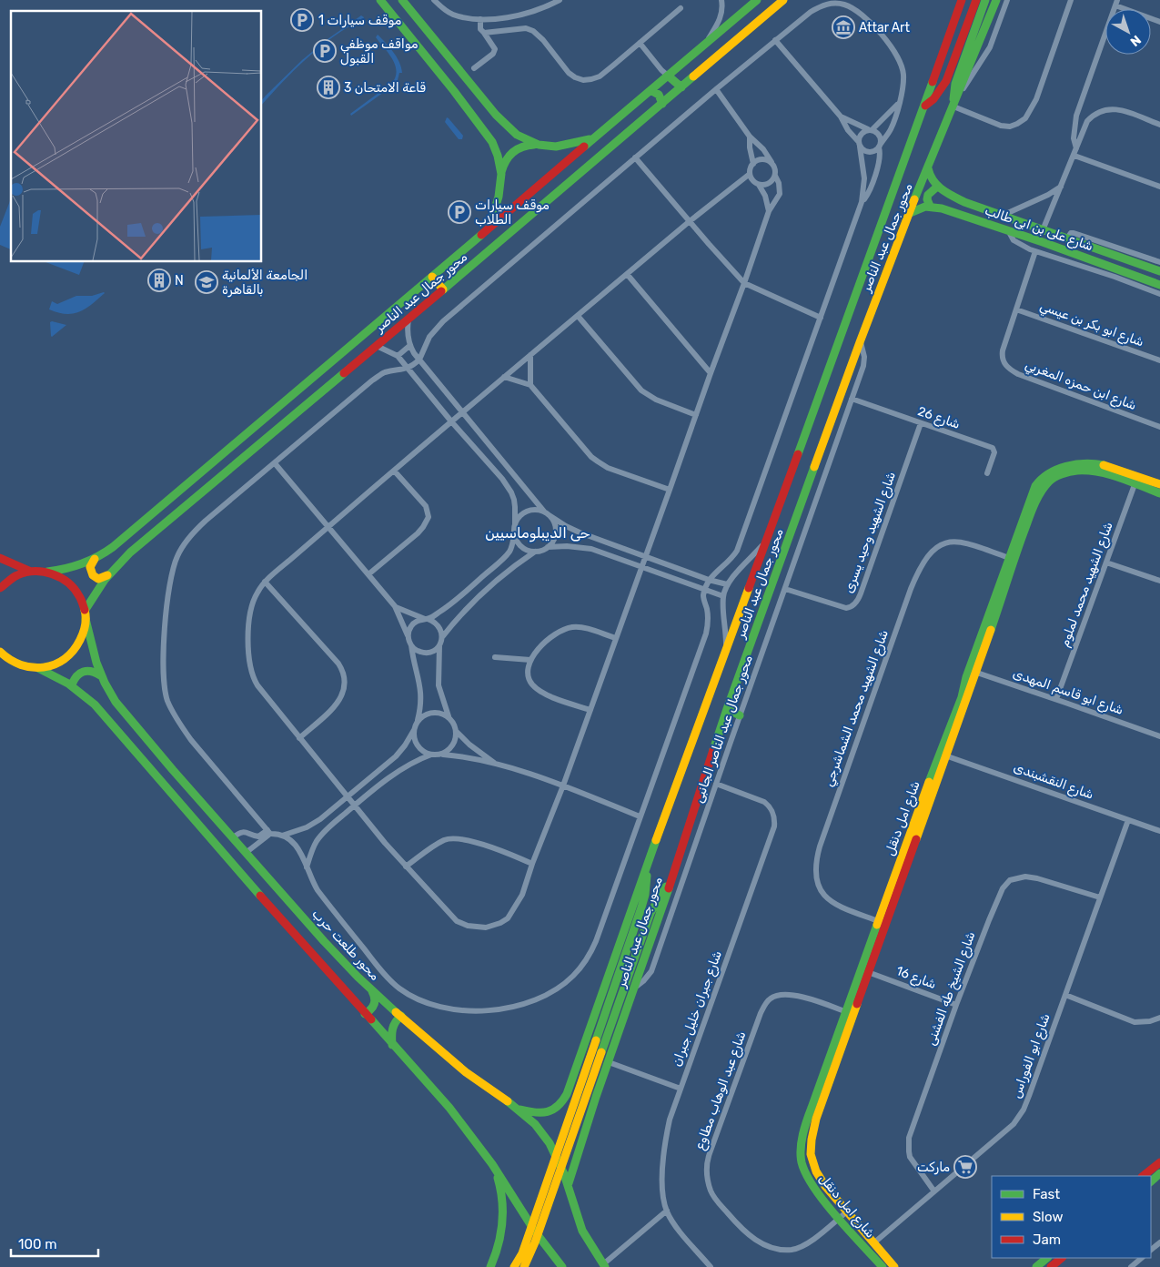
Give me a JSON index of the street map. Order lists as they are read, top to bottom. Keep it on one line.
{"streets":{"main road":["شارع على بن ابى طالب","محور جمال عبد الناصر","شارع امل دنقل","محور طلعت حرب"],"street":["شارع ابو بكر بن عيسي","شارع ابن حمزه المغربي","شارع 26","شارع الشهيد وحيد يسرى","شارع الشهيد محمد لملوم","شارع ابو قاسم المهدى","شارع الشهيد محمد الشماشرجي","محور جمال عبد الناصر الجانبى","شارع النقشبندى","شارع 16","شارع الشيخ طه الفشنى","شارع جبران خليل جبران","شارع ابو الفوراس","شارع عبد الوهاب مطاوع"]},"crossings":[["محور جمال عبد الناصر","محور جمال عبد الناصر الجانبى"],["محور جمال عبد الناصر","محور طلعت حرب"],["شارع ابو بكر بن عيسي","شارع ابن حمزه المغربي"],["شارع 26","شارع الشهيد وحيد يسرى"],["شارع 26","محور جمال عبد الناصر الجانبى"],["شارع الشهيد وحيد يسرى","محور جمال عبد الناصر الجانبى"],["شارع الشهيد محمد لملوم","شارع ابو قاسم المهدى"],["شارع الشهيد محمد لملوم","شارع امل دنقل"],["شارع ابو قاسم المهدى","شارع امل دنقل"],["شارع الشهيد محمد الشماشرجي","شارع امل دنقل"],["محور جمال عبد الناصر الجانبى","شارع جبران خليل جبران"],["شارع النقشبندى","شارع امل دنقل"],["شارع النقشبندى","شارع ابو الفوراس"],["شارع امل دنقل","شارع 16"],["شارع امل دنقل","شارع ابو الفوراس"],["شارع امل دنقل","شارع عبد الوهاب مطاوع"],["شارع 16","شارع الشيخ طه الفشنى"],["شارع الشيخ طه الفشنى","شارع ابو الفوراس"]],"districts":["حى الديبلوماسيين"],"places":{"parking":["موقف سيارات 1","مواقف موظفي القبول","موقف سيارات الطلاب"],"museum":["Attar Art"],"building":["قاعة الامتحان 3","N"],"school or university":["الجامعة الألمانية بالقاهرة"],"supermarket":["ماركت"]},"legend":["Fast","Slow","Jam"],"scale_bar":"100 m","north":"bottom right"}
